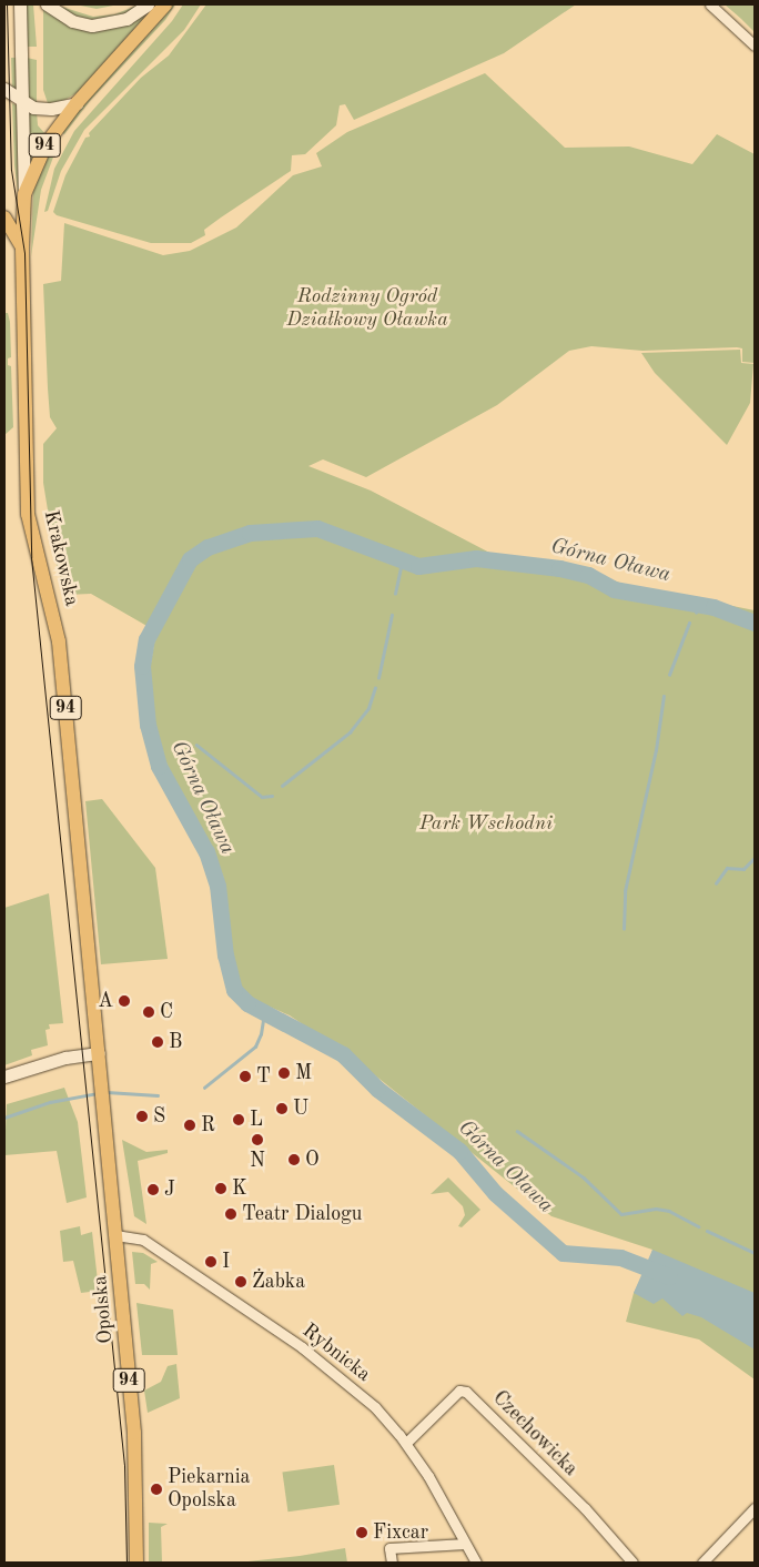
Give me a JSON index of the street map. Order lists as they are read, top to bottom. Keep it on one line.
{"streets":{"main road":["94","Krakowska","Opolska"],"street":["Rybnicka","Czechowicka"]},"crossings":[["94","Krakowska"],["Krakowska","Opolska"],["Opolska","Rybnicka"],["Rybnicka","Czechowicka"]],"water":["Górna Oława"],"parks":["Rodzinny Ogród Działkowy Oławka","Park Wschodni"],"places":["A","C","B","M","T","U","S","L","R","N","O","K","J","Teatr Dialogu","I","Żabka","Piekarnia Opolska","Fixcar"]}
